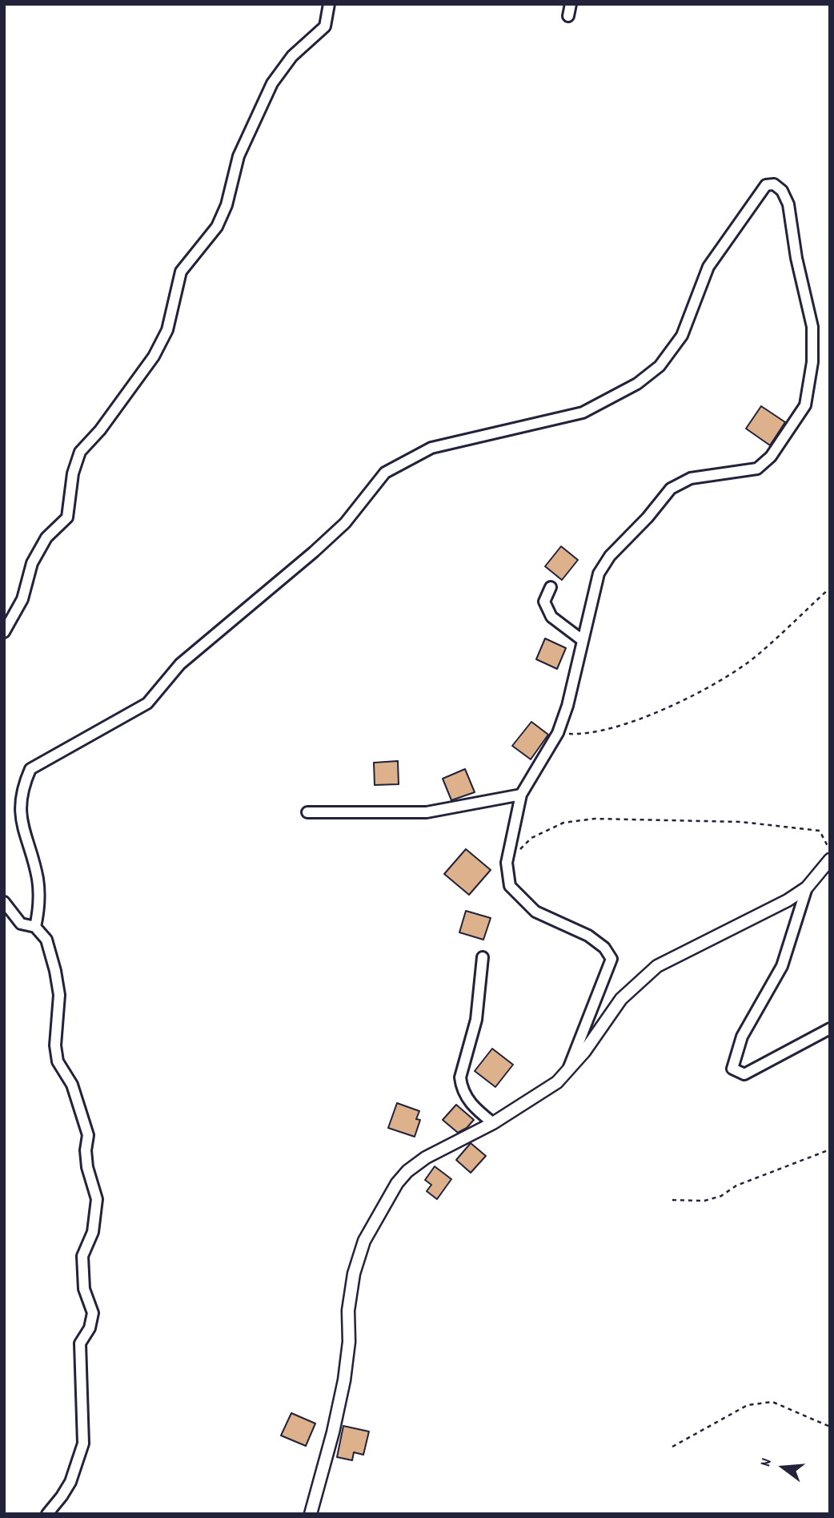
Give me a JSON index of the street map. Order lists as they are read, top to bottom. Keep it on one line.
{"north":"left"}
